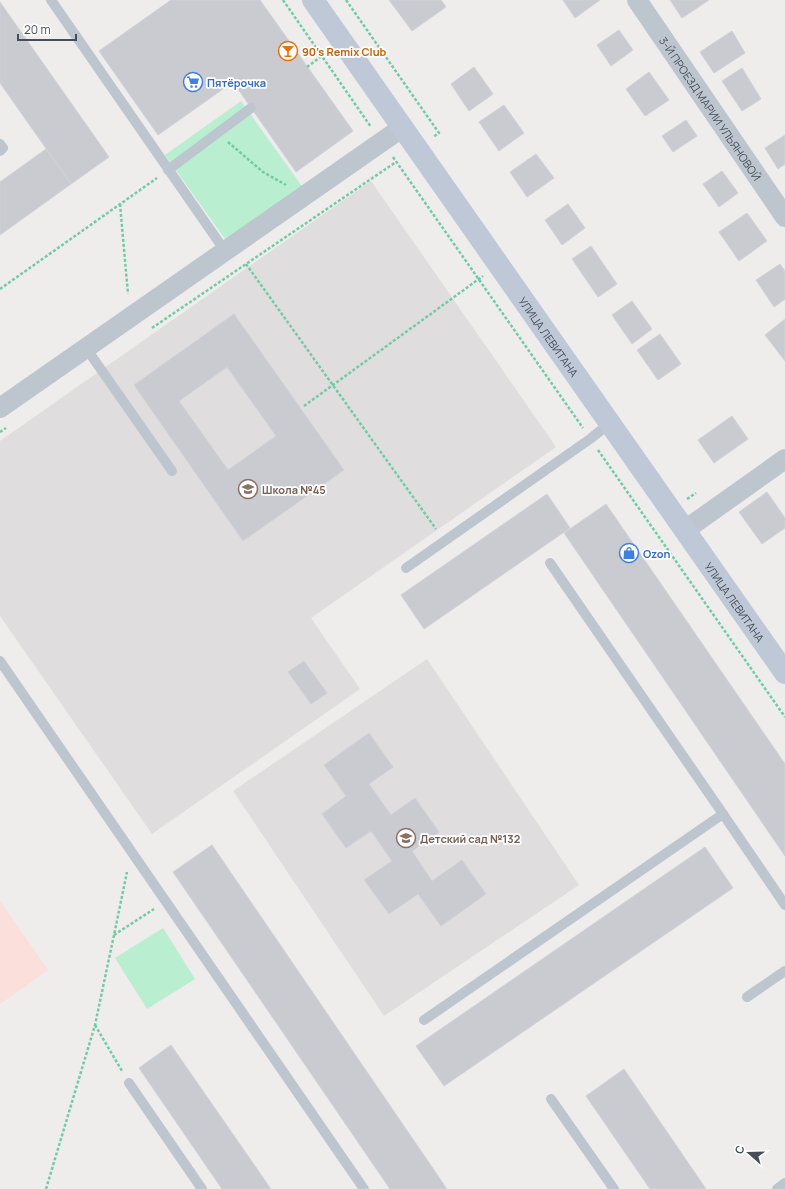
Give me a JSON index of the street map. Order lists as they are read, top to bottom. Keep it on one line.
{"streets":{"main road":["УЛИЦА ЛЕВИТАНА"],"street":["3-Й ПРОЕЗД МАРИИ УЛЬЯНОВОЙ"]},"places":{"bar":["90's Remix Club"],"supermarket":["Пятёрочка"],"school or university":["Школа №45","Детский сад №132"],"shop":["Ozon"]},"scale_bar":"20 m","north":"left"}
